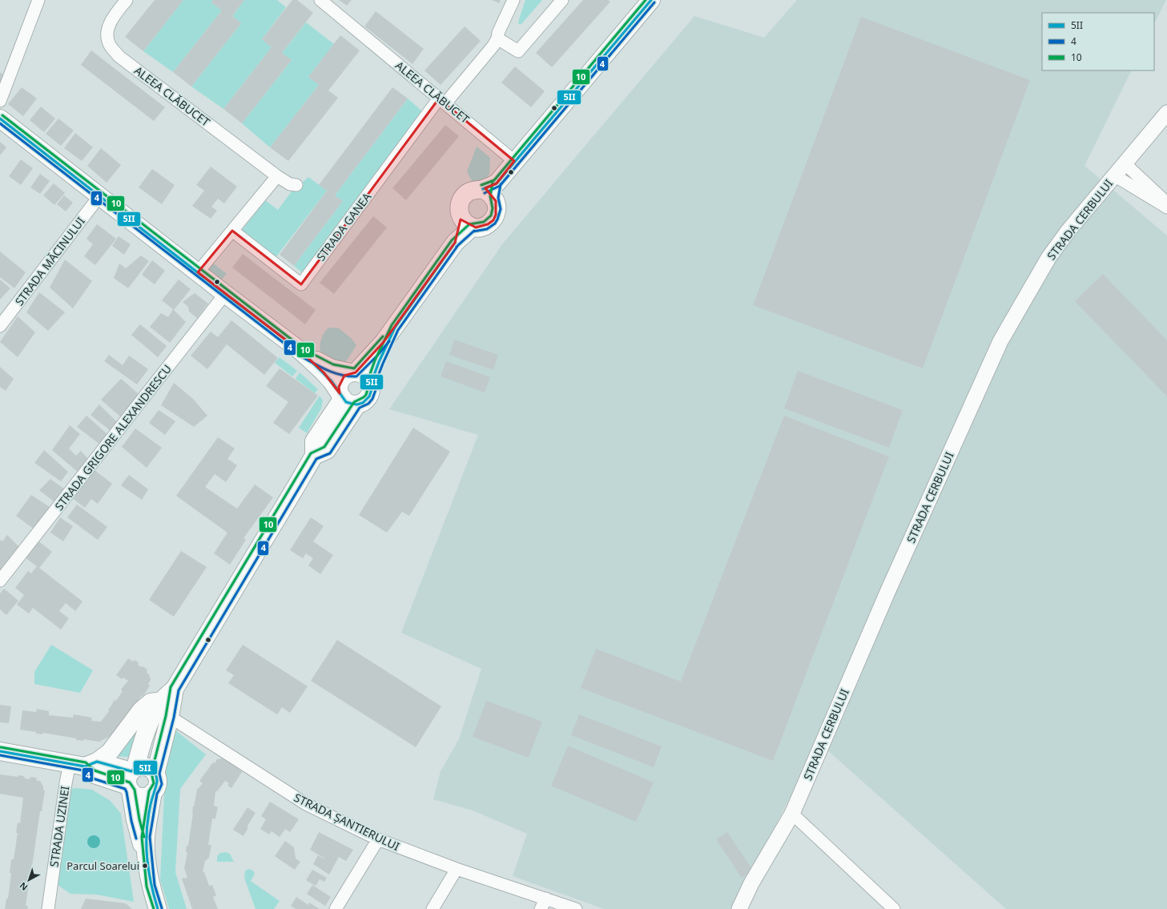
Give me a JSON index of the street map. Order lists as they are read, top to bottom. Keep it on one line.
{"streets":{"street":["ALEEA CLĂBUCET","STRADA CERBULUI","STRADA GANEA","STRADA MĂCINULUI","STRADA GRIGORE ALEXANDRESCU","STRADA ȘANTIERULUI","STRADA UZINEI"]},"crossings":[["ALEEA CLĂBUCET","STRADA GANEA"]],"places":["Parcul Soarelui"],"lines":["transit line 5II","transit line 10","transit line 4"],"legend":["5II","4","10"],"north":"bottom left"}
